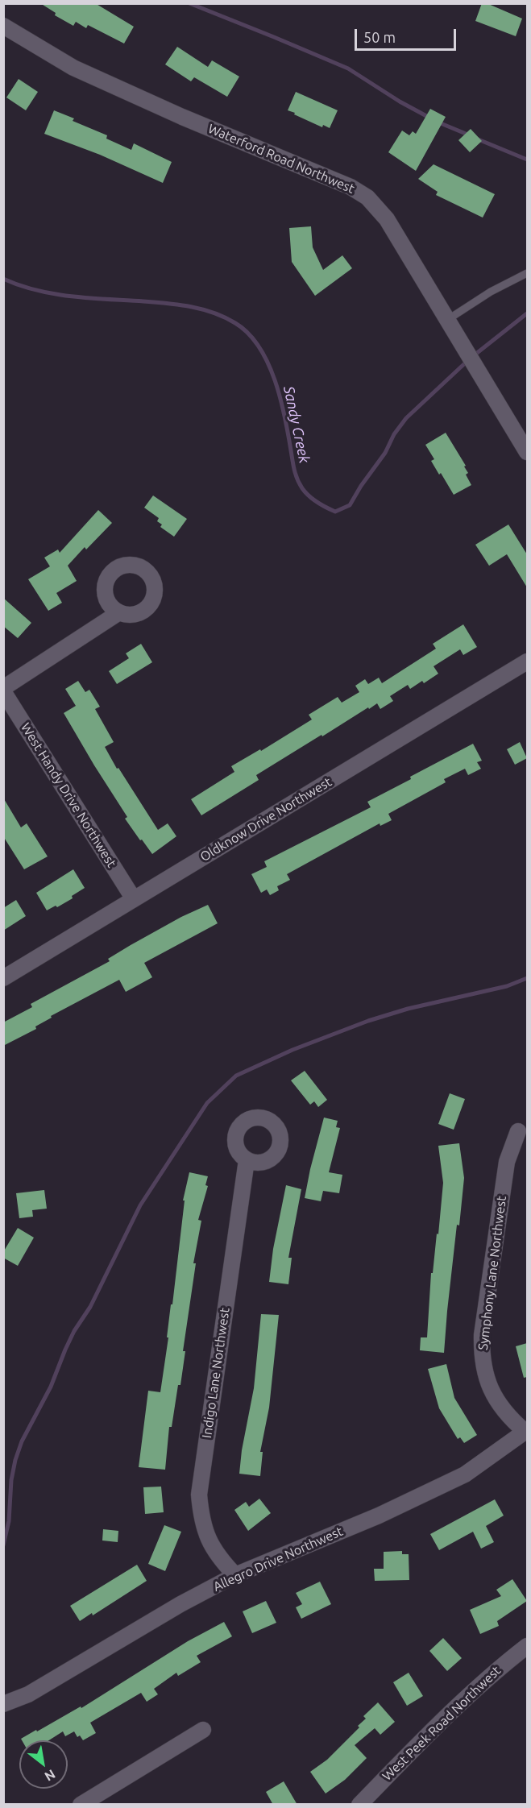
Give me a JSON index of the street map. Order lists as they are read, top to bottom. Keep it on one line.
{"streets":{"street":["Waterford Road Northwest","West Handy Drive Northwest","Oldknow Drive Northwest","Symphony Lane Northwest","Indigo Lane Northwest","Allegro Drive Northwest","West Peek Road Northwest"]},"crossings":[["West Handy Drive Northwest","Oldknow Drive Northwest"],["Symphony Lane Northwest","Allegro Drive Northwest"],["Indigo Lane Northwest","Allegro Drive Northwest"]],"water":["Sandy Creek"],"scale_bar":"50 m","north":"bottom right"}
